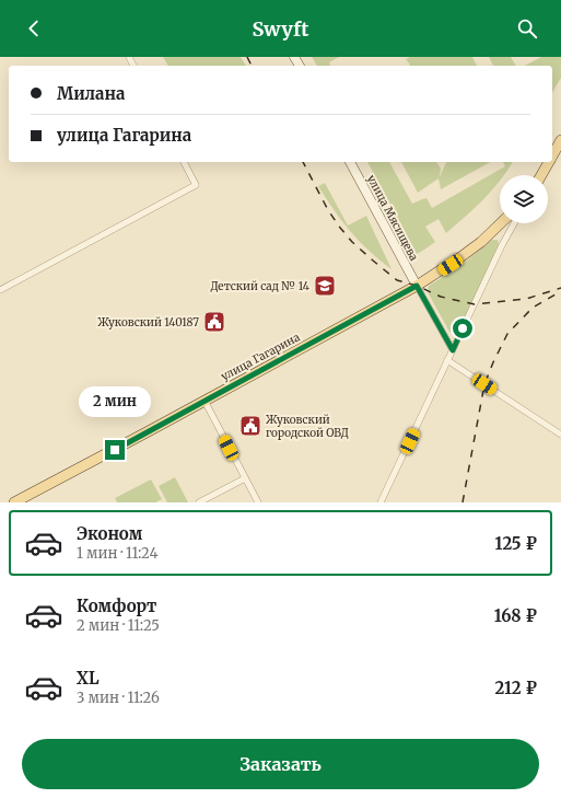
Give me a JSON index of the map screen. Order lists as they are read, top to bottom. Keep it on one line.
{"streets":{"main road":["улица Мясищева","улица Гагарина"]},"crossings":[["улица Мясищева","улица Гагарина"]],"places":{"school or university":["Детский сад № 14"],"public building":["Жуковский 140187","Жуковский городской ОВД"]},"page":{"header":"Swyft","banner":["Милана","улица Гагарина"],"bubble":"2 мин","list":[{"name":"Эконом","note":"1 мин · 11:24","value":"125 ₽"},{"name":"Комфорт","note":"2 мин · 11:25","value":"168 ₽"},{"name":"XL","note":"3 мин · 11:26","value":"212 ₽"}],"buttons":"Заказать"}}
